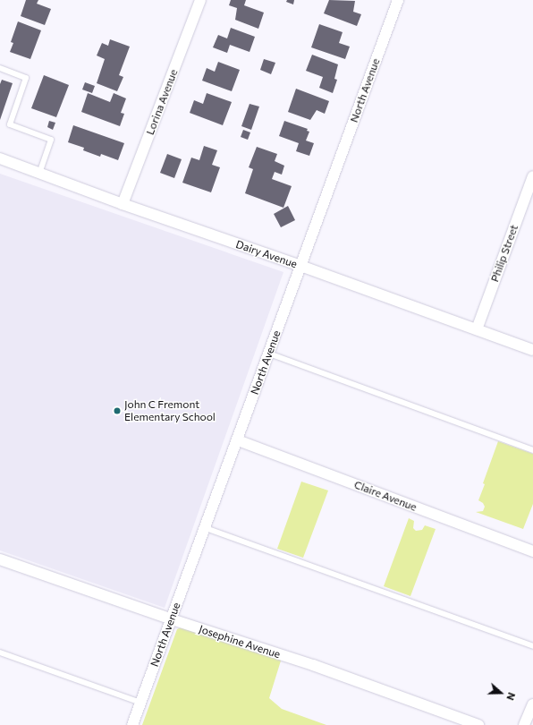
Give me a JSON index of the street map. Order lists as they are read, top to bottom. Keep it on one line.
{"streets":{"street":["North Avenue","Lorina Avenue","Philip Street","Dairy Avenue","Claire Avenue","Josephine Avenue"]},"crossings":[["North Avenue","Dairy Avenue"],["North Avenue","Claire Avenue"],["North Avenue","Josephine Avenue"],["Lorina Avenue","Dairy Avenue"],["Philip Street","Dairy Avenue"]],"places":["John C Fremont Elementary School"],"north":"right"}
